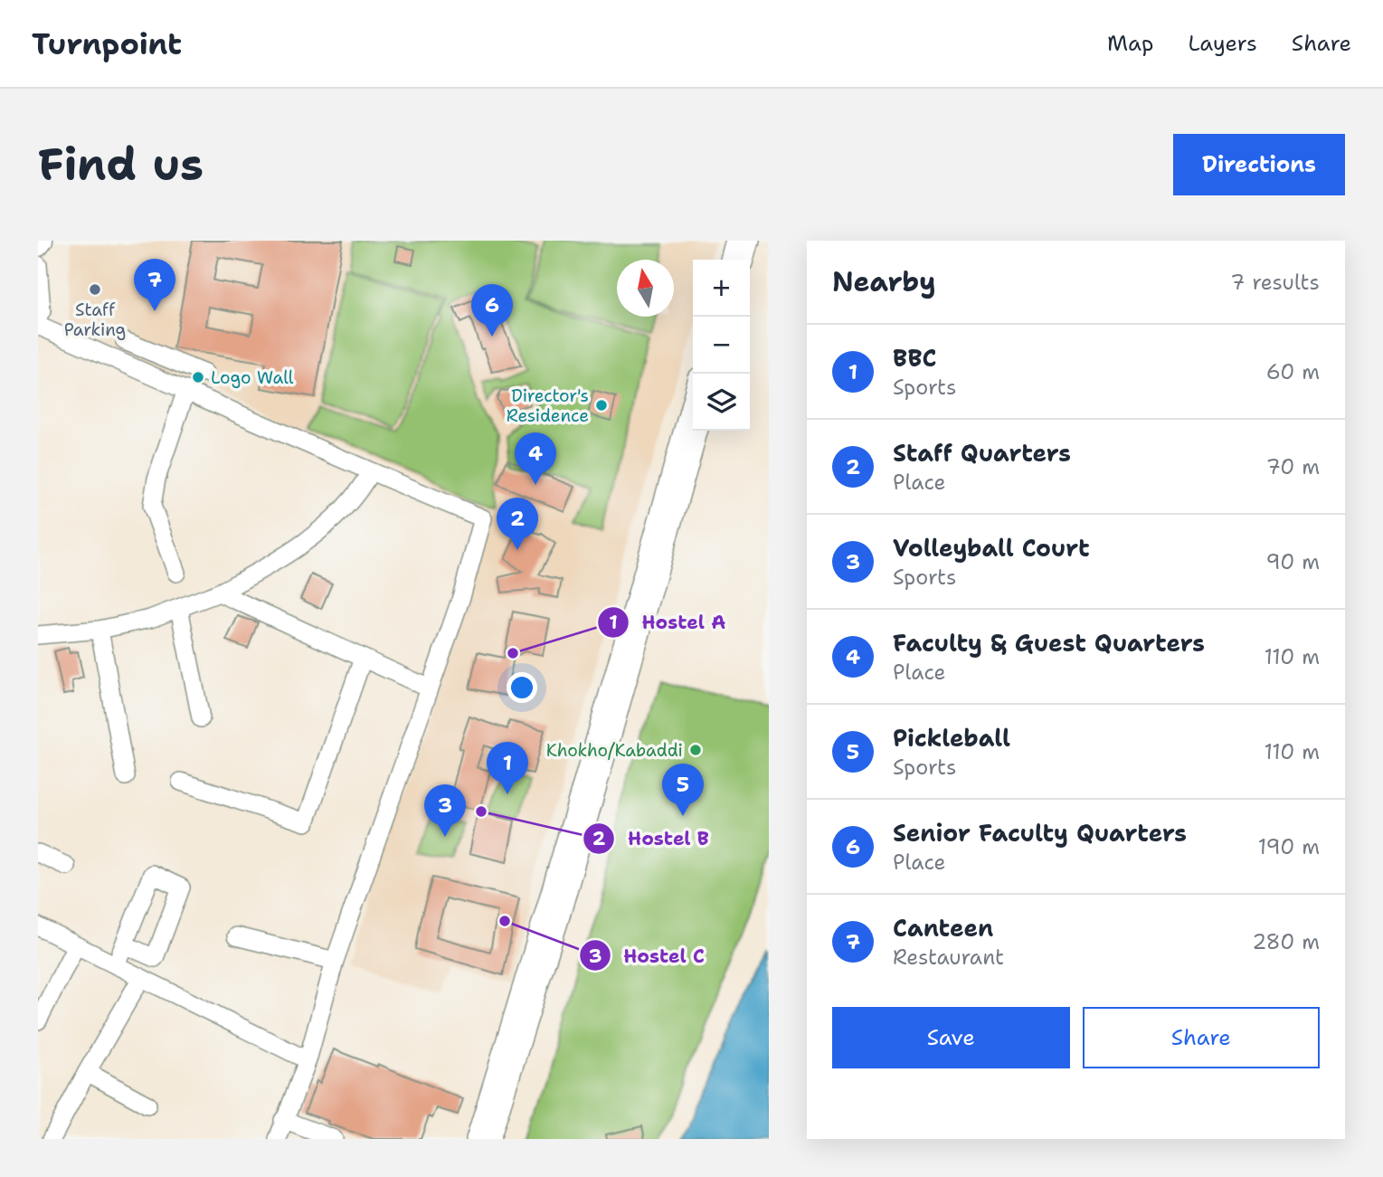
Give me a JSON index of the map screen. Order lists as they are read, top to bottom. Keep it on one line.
{"places":["Staff Parking","Logo Wall","Director's Residence","Hostel A","Khokho/Kabaddi","Hostel B","Hostel C"],"north":"top","page":{"header":"Turnpoint","nav":["Map","Layers","Share"],"buttons":["Directions",["Save","Share"]],"title":"Find us","heading":["Nearby","7 results"],"pins":["7","6","4","2","1","5","3"],"map_buttons":["+","−"],"list":[{"mark":"1","name":"BBC","note":"Sports","value":"60 m"},{"mark":"2","name":"Staff Quarters","note":"Place","value":"70 m"},{"mark":"3","name":"Volleyball Court","note":"Sports","value":"90 m"},{"mark":"4","name":"Faculty & Guest Quarters","note":"Place","value":"110 m"},{"mark":"5","name":"Pickleball","note":"Sports","value":"110 m"},{"mark":"6","name":"Senior Faculty Quarters","note":"Place","value":"190 m"},{"mark":"7","name":"Canteen","note":"Restaurant","value":"280 m"}]}}
